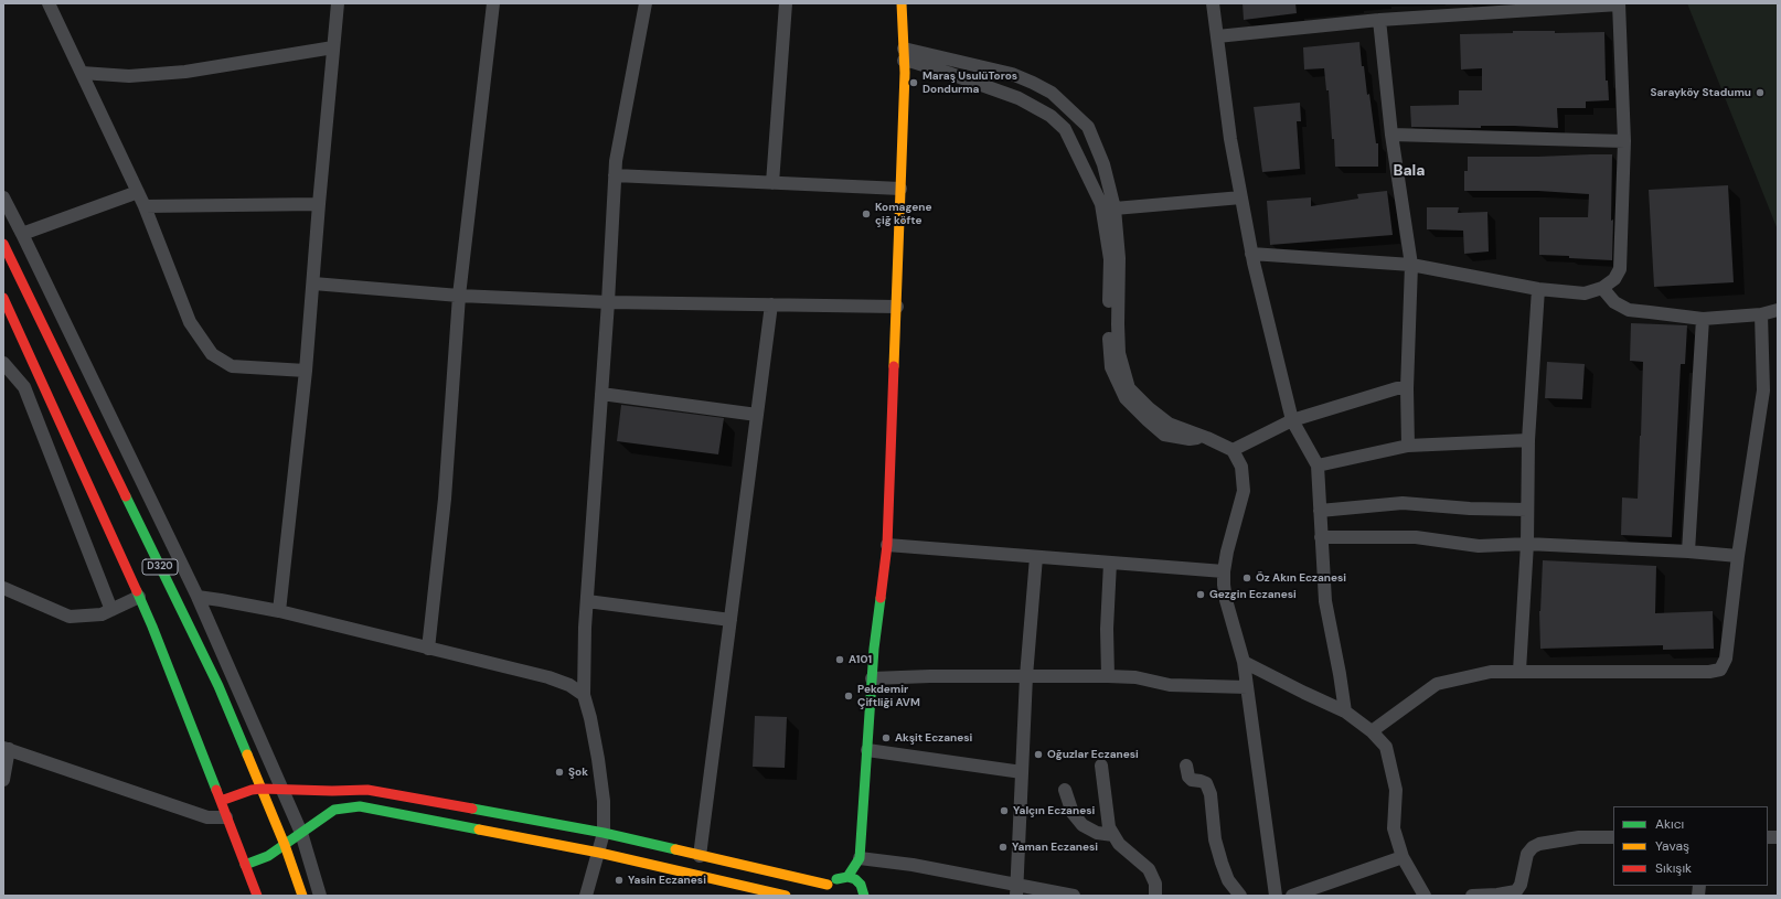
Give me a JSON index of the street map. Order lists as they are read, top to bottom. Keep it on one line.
{"streets":{"main road":["D320"]},"districts":["Bala"],"places":["Maraş UsulüToros Dondurma","Sarayköy Stadumu","Komagene çiğ köfte","Öz Akın Eczanesi","Gezgin Eczanesi","A101","Pekdemir Çiftliği AVM","Akşit Eczanesi","Oğuzlar Eczanesi","Şok","Yalçın Eczanesi","Yaman Eczanesi","Yasin Eczanesi"],"legend":["Akıcı","Yavaş","Sıkışık"]}
